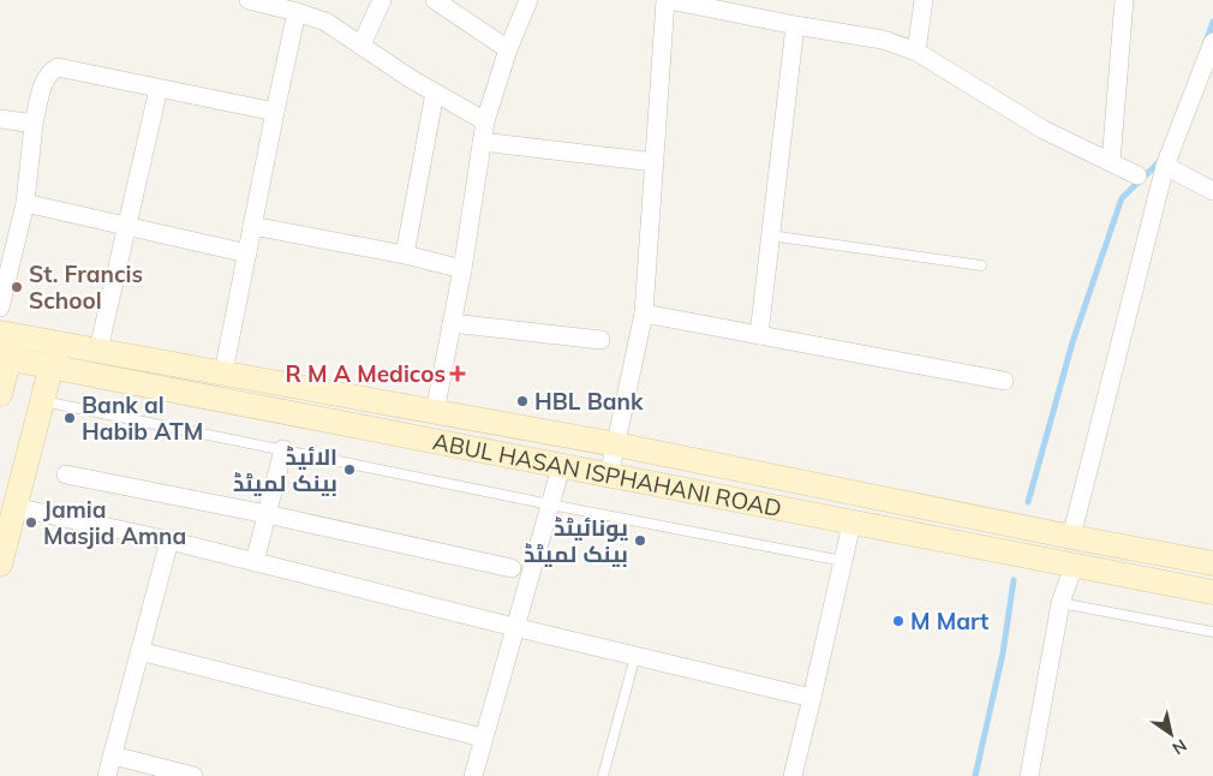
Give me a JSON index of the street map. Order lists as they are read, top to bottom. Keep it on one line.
{"streets":{"main road":["ABUL HASAN ISPHAHANI ROAD"]},"places":{"other":["St. Francis School","HBL Bank","Bank al Habib ATM","الائیڈ بینک لمیٹڈ","Jamia Masjid Amna","یونائیٹڈ بینک لمیٹڈ","M Mart"],"health":["R M A Medicos"]},"north":"bottom right"}
